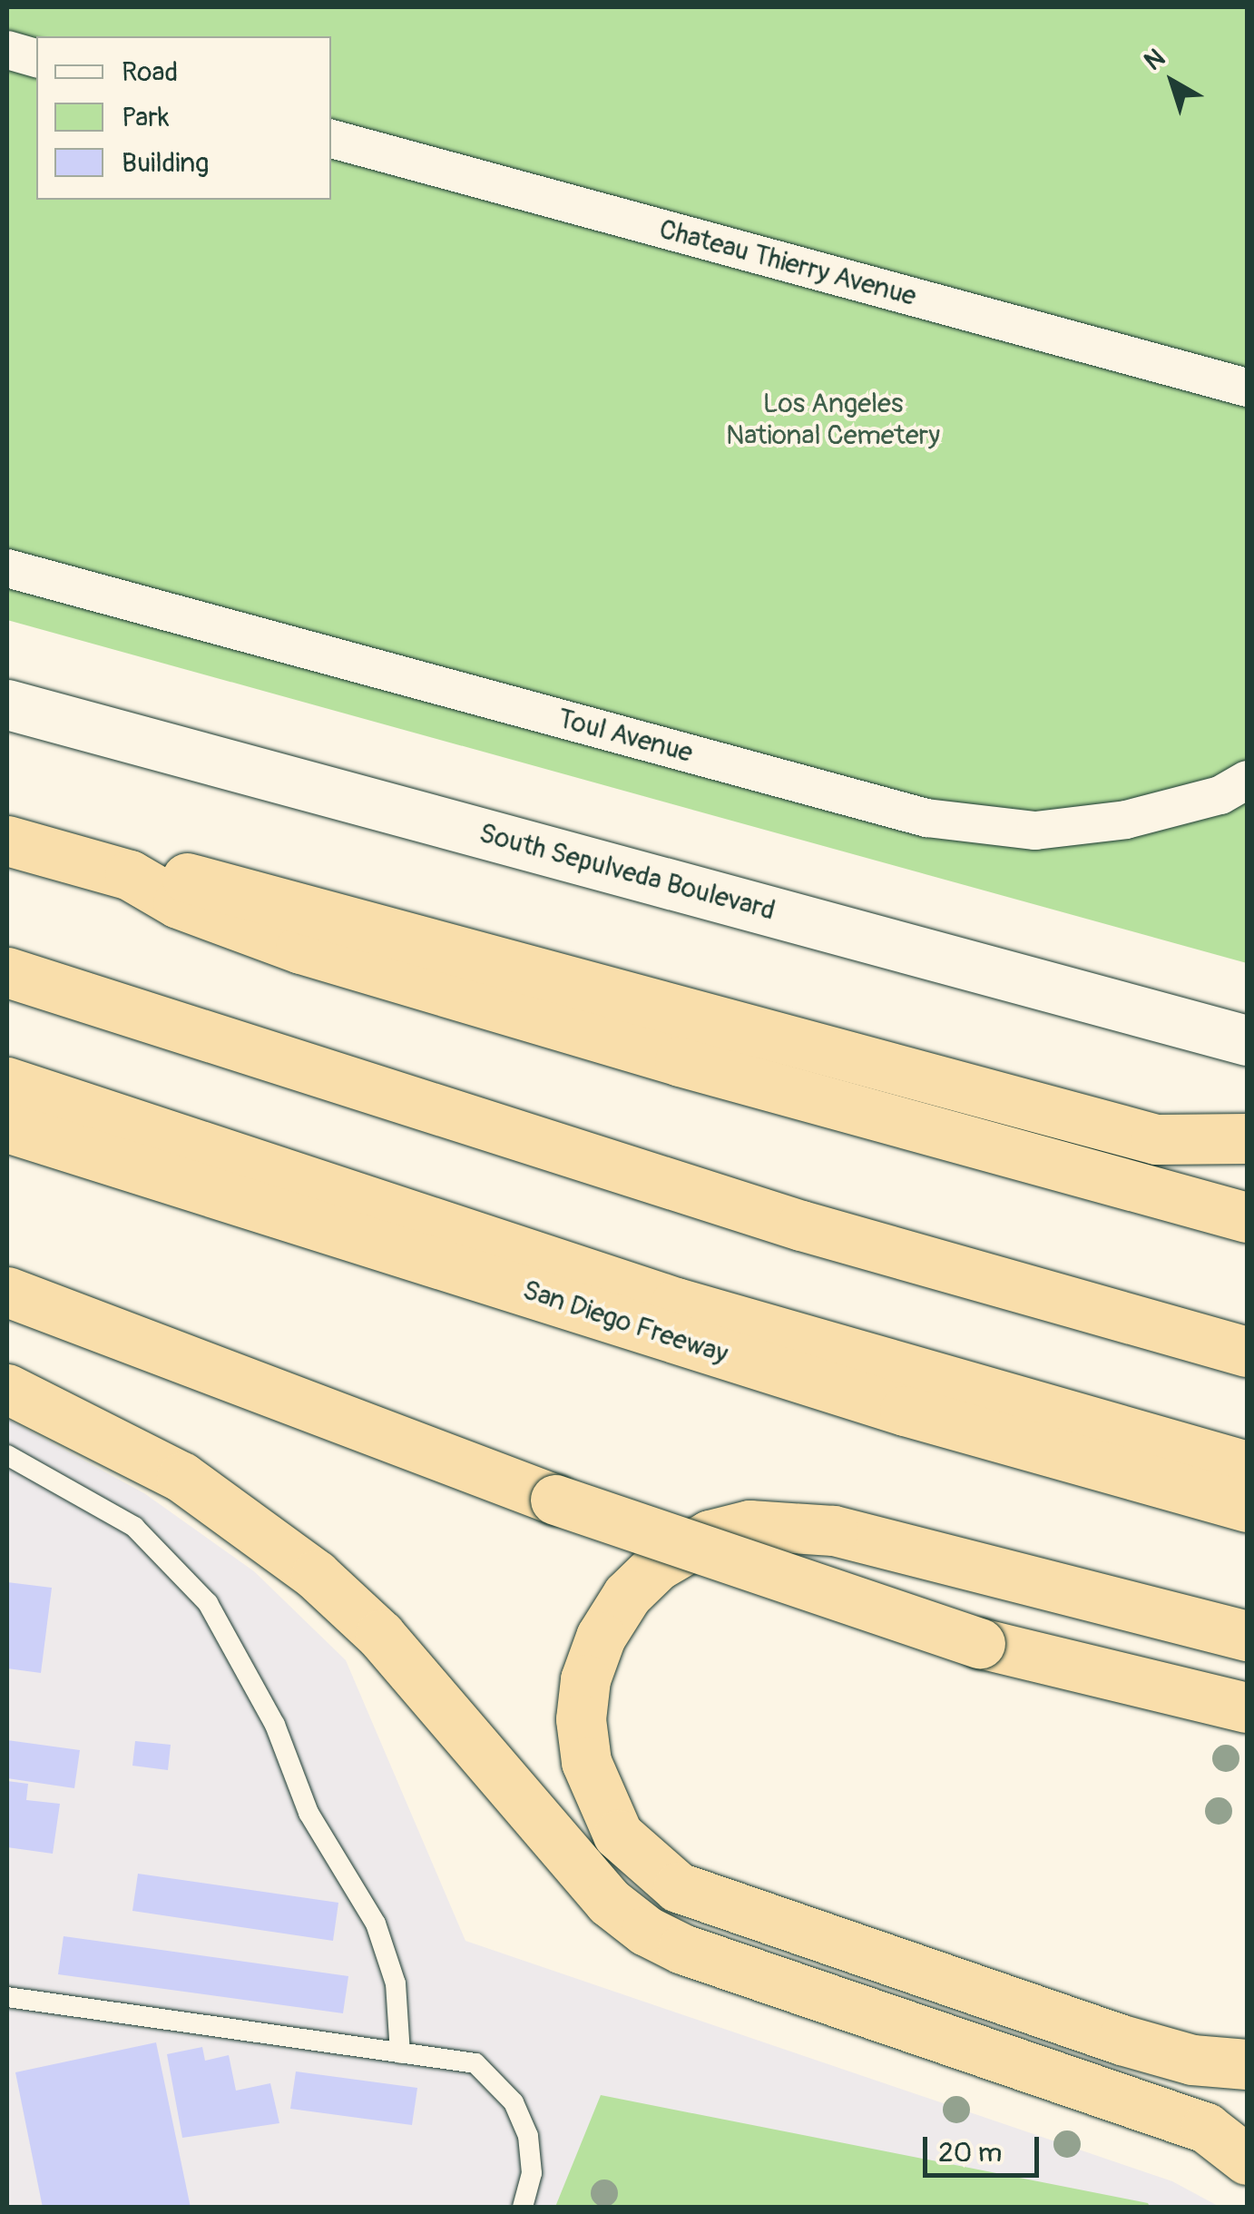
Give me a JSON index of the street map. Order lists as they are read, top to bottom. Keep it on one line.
{"streets":{"highway":["San Diego Freeway"],"main road":["South Sepulveda Boulevard"],"street":["Chateau Thierry Avenue","Toul Avenue"]},"parks":["Los Angeles National Cemetery"],"legend":["Road","Park","Building"],"scale_bar":"20 m","north":"top left"}
